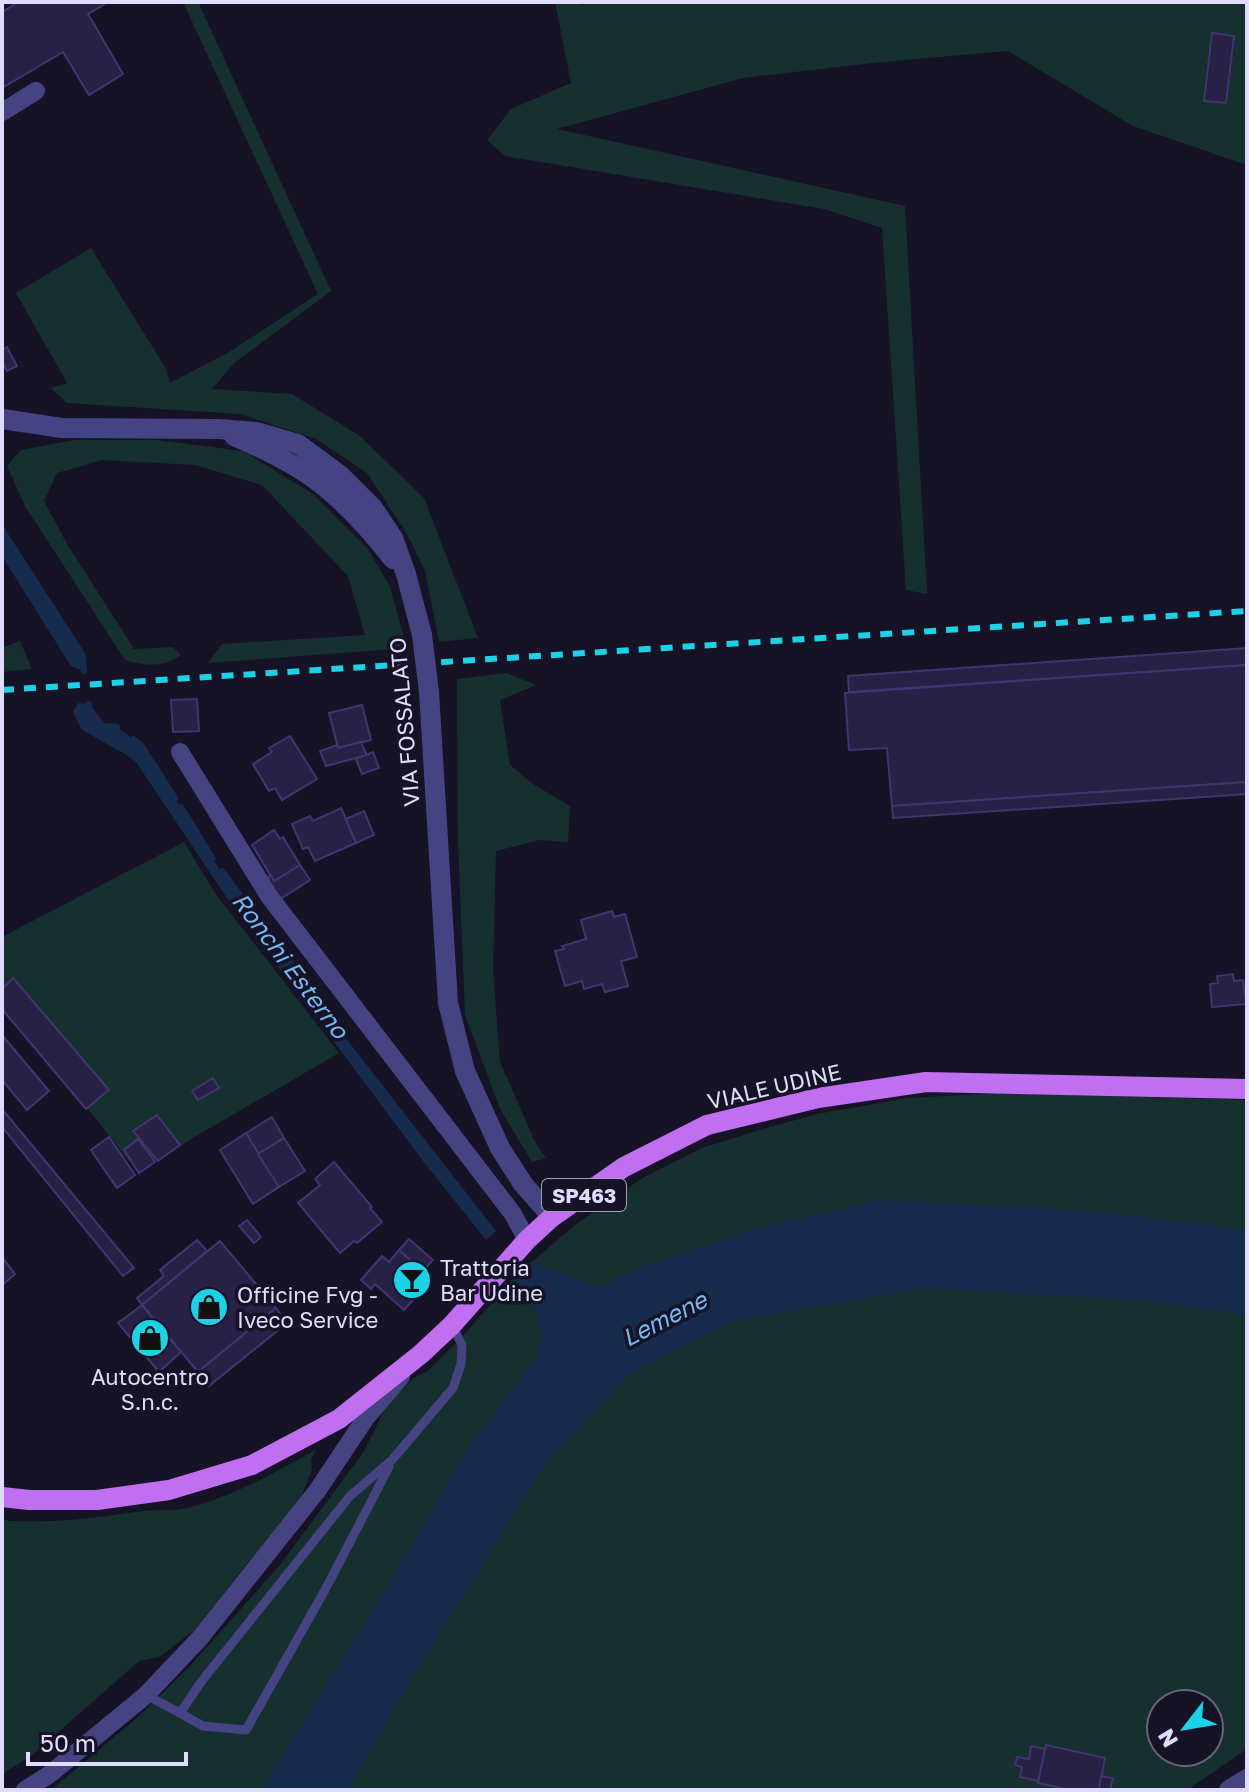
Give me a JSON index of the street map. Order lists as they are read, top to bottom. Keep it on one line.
{"streets":{"main road":["VIALE UDINE","SP463"],"street":["VIA FOSSALATO"]},"crossings":[["VIA FOSSALATO","VIALE UDINE"]],"water":["Ronchi Esterno","Lemene"],"places":{"bar":["Trattoria Bar Udine"],"shop":["Officine Fvg - Iveco Service","Autocentro S.n.c."]},"scale_bar":"50 m","north":"bottom left"}
